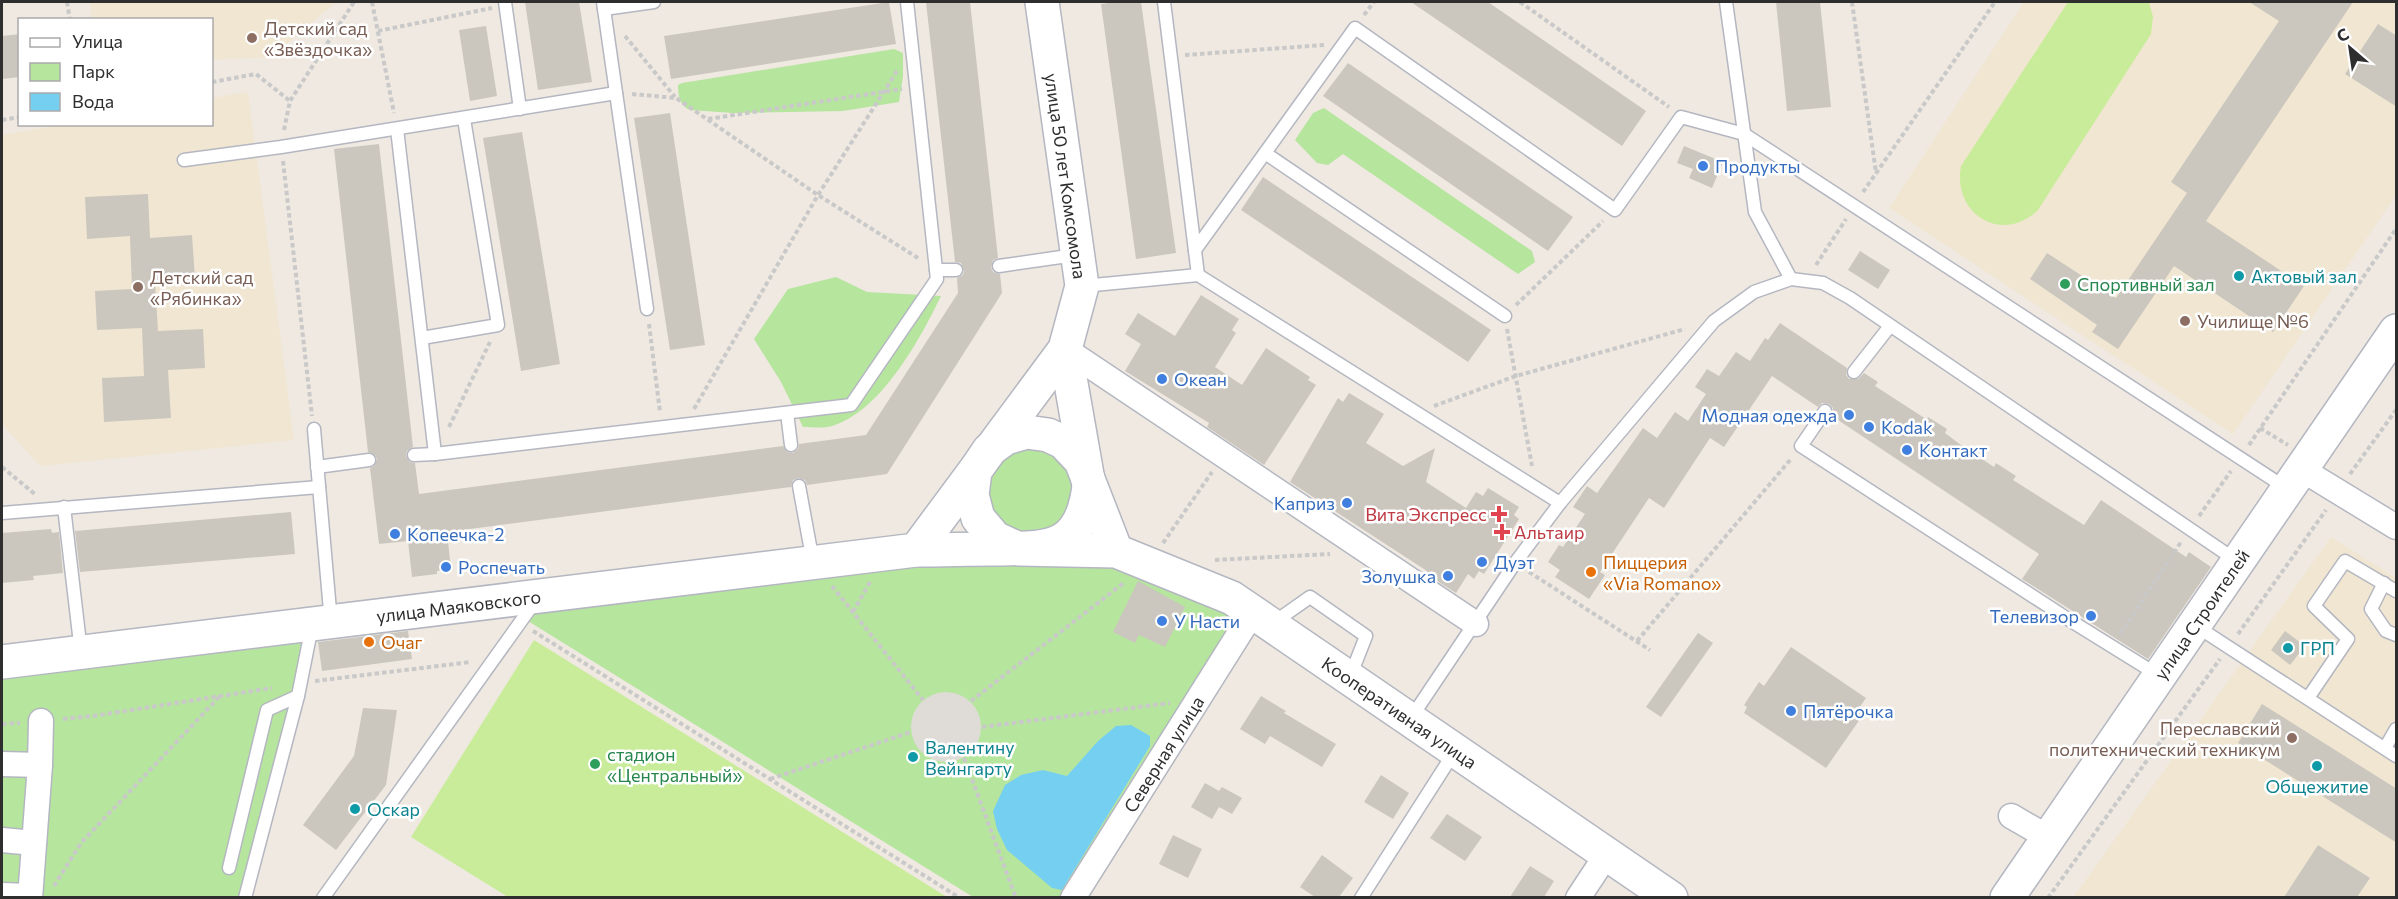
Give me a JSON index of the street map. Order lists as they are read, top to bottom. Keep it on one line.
{"streets":{"main road":["улица 50 лет Комсомола","улица Маяковского","улица Строителей","Кооперативная улица"],"street":["Северная улица"]},"crossings":[["Кооперативная улица","Северная улица"]],"places":{"other":["Детский сад «Звёздочка»","Продукты","Актовый зал","Спортивный зал","Детский сад «Рябинка»","Училище №6","Океан","Модная одежда","Kodak","Контакт","Каприз","Копеечка-2","Дуэт","Роспечать","Пиццерия «Via Romano»","Золушка","Телевизор","У Насти","Очаг","ГРП","Пятёрочка","Переславский политехнический техникум","Валентину Вейнгарту","стадион «Центральный»","Общежитие","Оскар"],"health":["Вита Экспресс","Альтаир"]},"legend":["Улица","Парк","Вода"],"north":"top left"}
